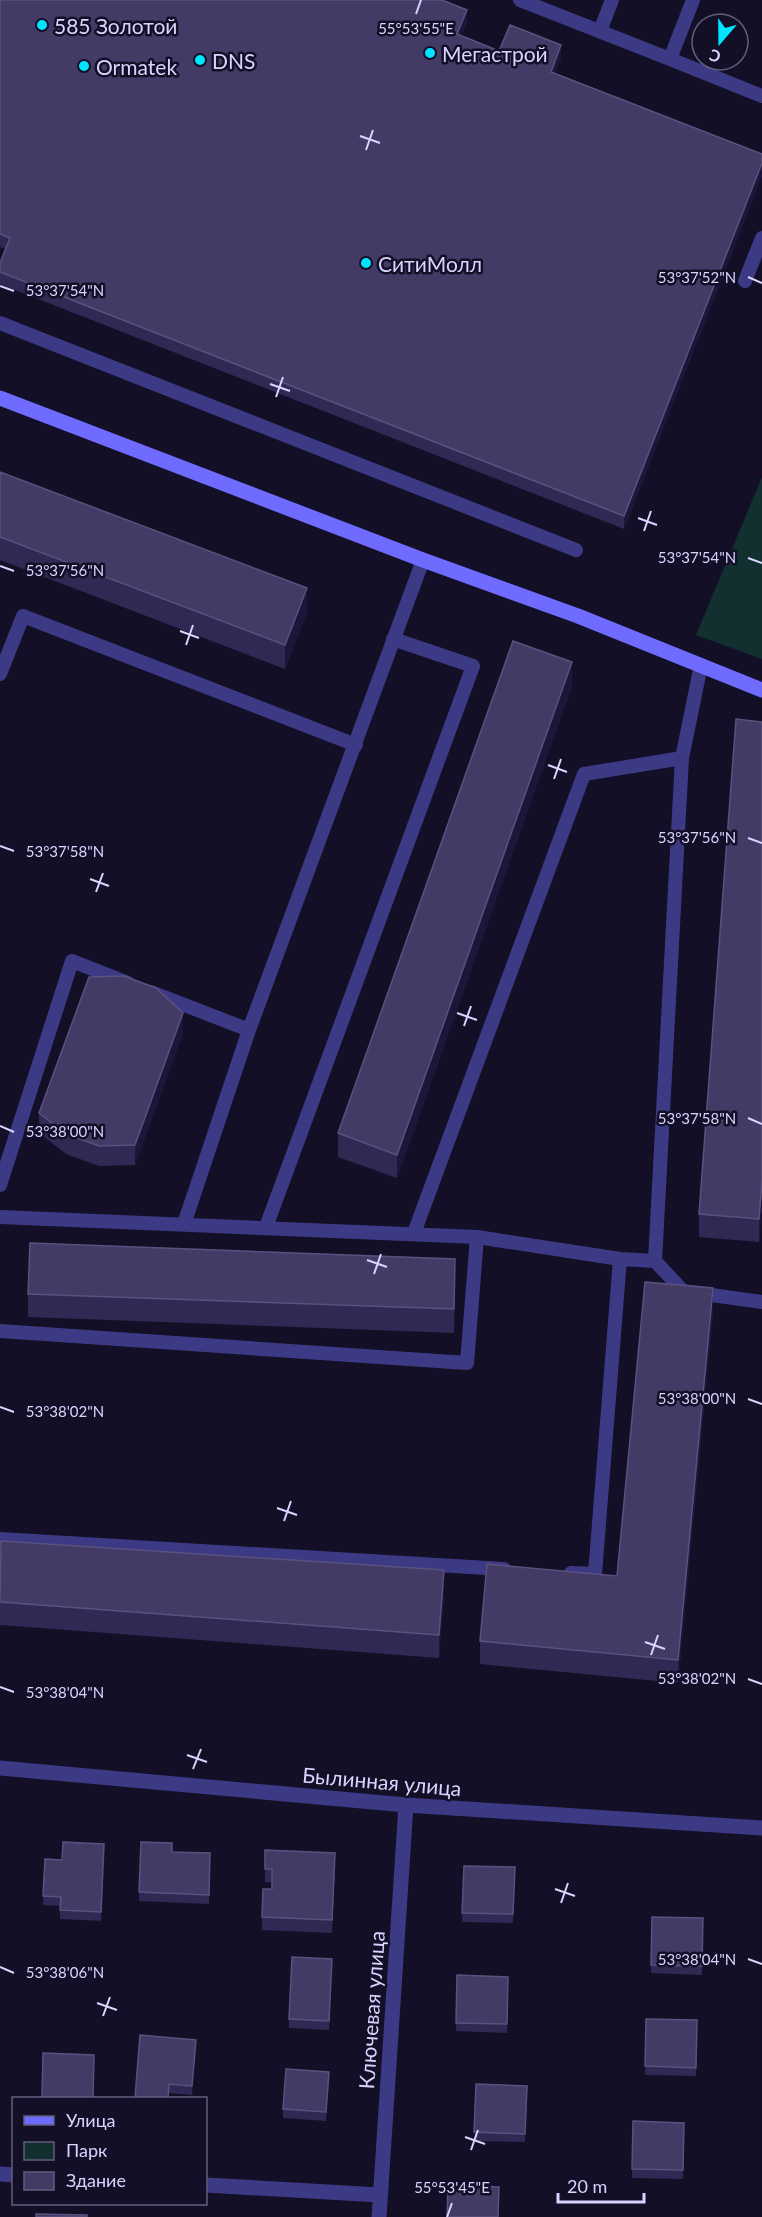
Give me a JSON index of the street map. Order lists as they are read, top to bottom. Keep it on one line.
{"streets":{"street":["Былинная улица","Ключевая улица"]},"crossings":[["Былинная улица","Ключевая улица"]],"places":["585 Золотой","Мегастрой","DNS","Ormatek","СитиМолл"],"legend":["Улица","Парк","Здание"],"scale_bar":"20 m","north":"bottom","coordinates":["55°53'55\"E","53°37'52\"N","53°37'54\"N","53°37'56\"N","53°37'58\"N","53°38'00\"N","53°38'02\"N","53°38'04\"N","53°38'06\"N","55°53'45\"E"]}
